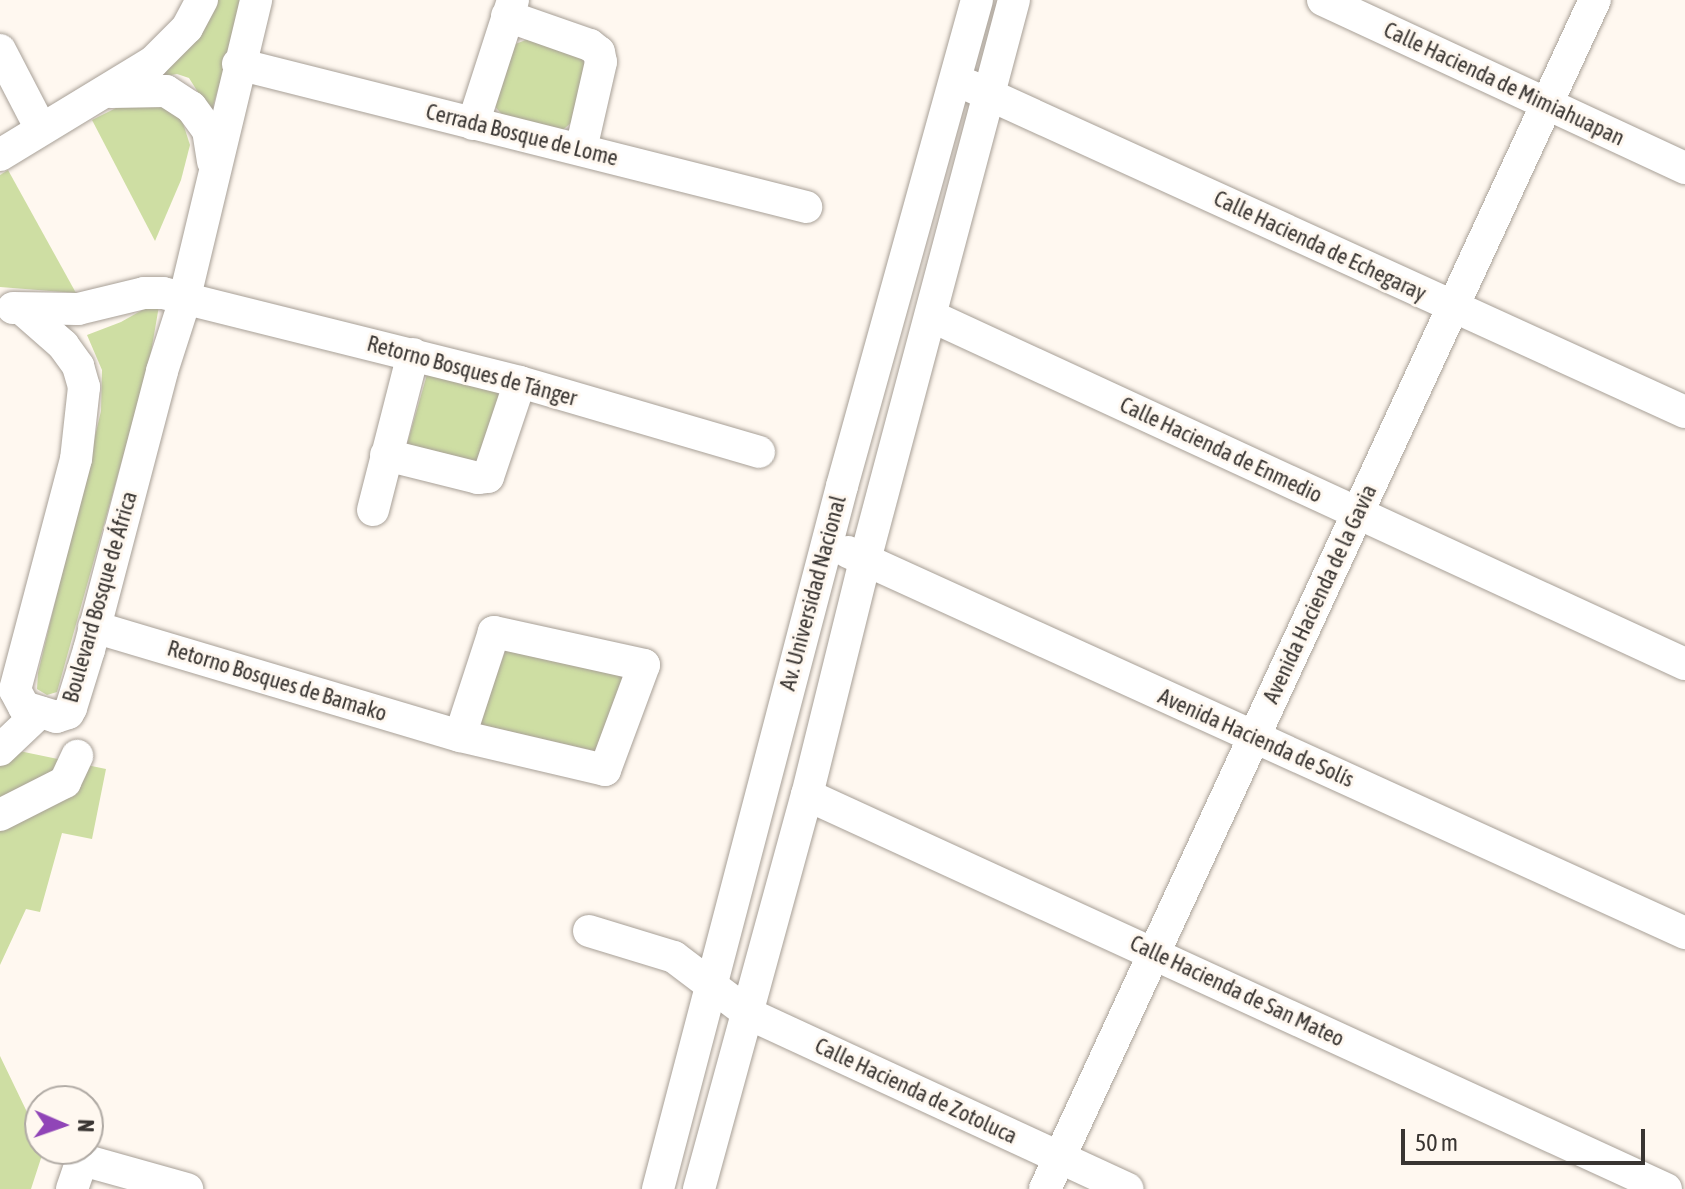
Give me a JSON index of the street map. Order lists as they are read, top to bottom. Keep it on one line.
{"streets":{"street":["Calle Hacienda de Mimiahuapan","Cerrada Bosque de Lome","Calle Hacienda de Echegaray","Retorno Bosques de Tánger","Calle Hacienda de Enmedio","Av. Universidad Nacional","Avenida Hacienda de la Gavia","Boulevard Bosque de África","Retorno Bosques de Bamako","Avenida Hacienda de Solís","Calle Hacienda de San Mateo","Calle Hacienda de Zotoluca"]},"crossings":[["Calle Hacienda de Mimiahuapan","Avenida Hacienda de la Gavia"],["Cerrada Bosque de Lome","Boulevard Bosque de África"],["Calle Hacienda de Echegaray","Av. Universidad Nacional"],["Calle Hacienda de Echegaray","Avenida Hacienda de la Gavia"],["Retorno Bosques de Tánger","Boulevard Bosque de África"],["Calle Hacienda de Enmedio","Av. Universidad Nacional"],["Calle Hacienda de Enmedio","Avenida Hacienda de la Gavia"],["Av. Universidad Nacional","Avenida Hacienda de Solís"],["Av. Universidad Nacional","Calle Hacienda de San Mateo"],["Av. Universidad Nacional","Calle Hacienda de Zotoluca"],["Avenida Hacienda de la Gavia","Avenida Hacienda de Solís"],["Avenida Hacienda de la Gavia","Calle Hacienda de San Mateo"],["Avenida Hacienda de la Gavia","Calle Hacienda de Zotoluca"],["Boulevard Bosque de África","Retorno Bosques de Bamako"]],"scale_bar":"50 m","north":"right"}
